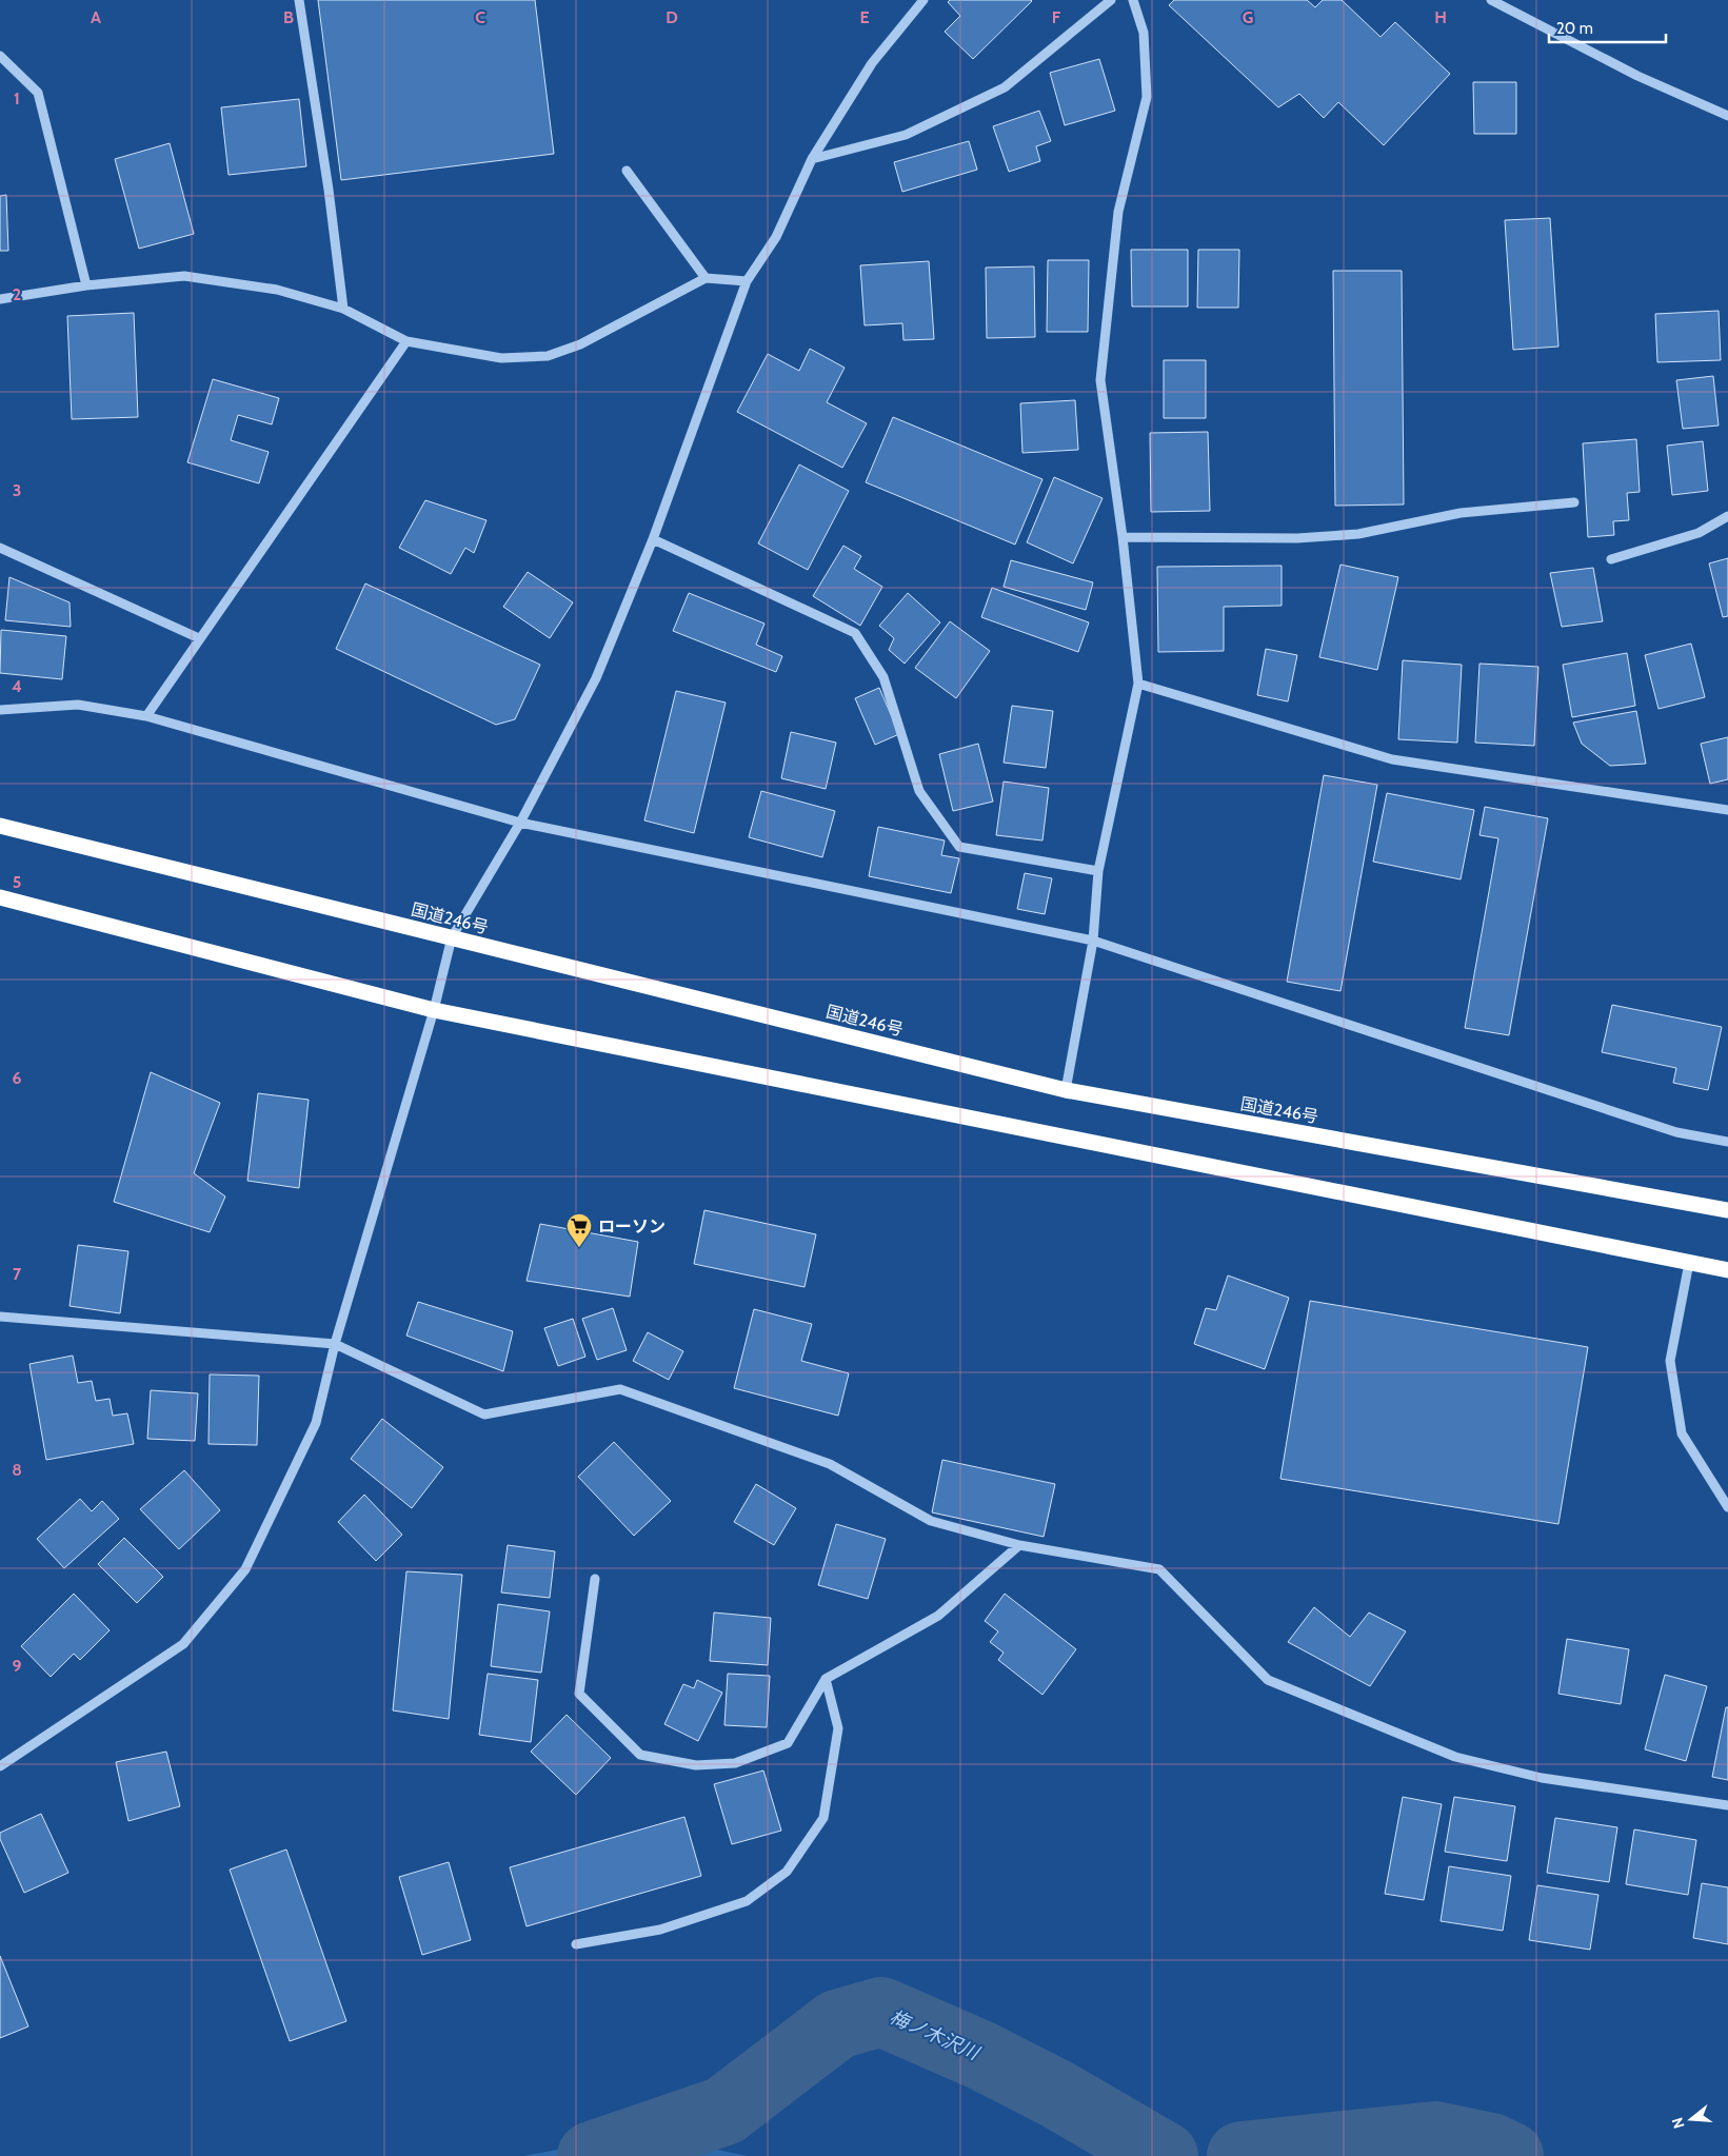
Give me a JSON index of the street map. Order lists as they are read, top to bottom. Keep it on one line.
{"streets":{"highway":["国道246号"]},"water":["梅ノ木沢川"],"places":{"supermarket":["ローソン"]},"scale_bar":"20 m","north":"left","grid":{"columns":["A","B","C","D","E","F","G","H"],"rows":["1","2","3","4","5","6","7","8","9"]}}
